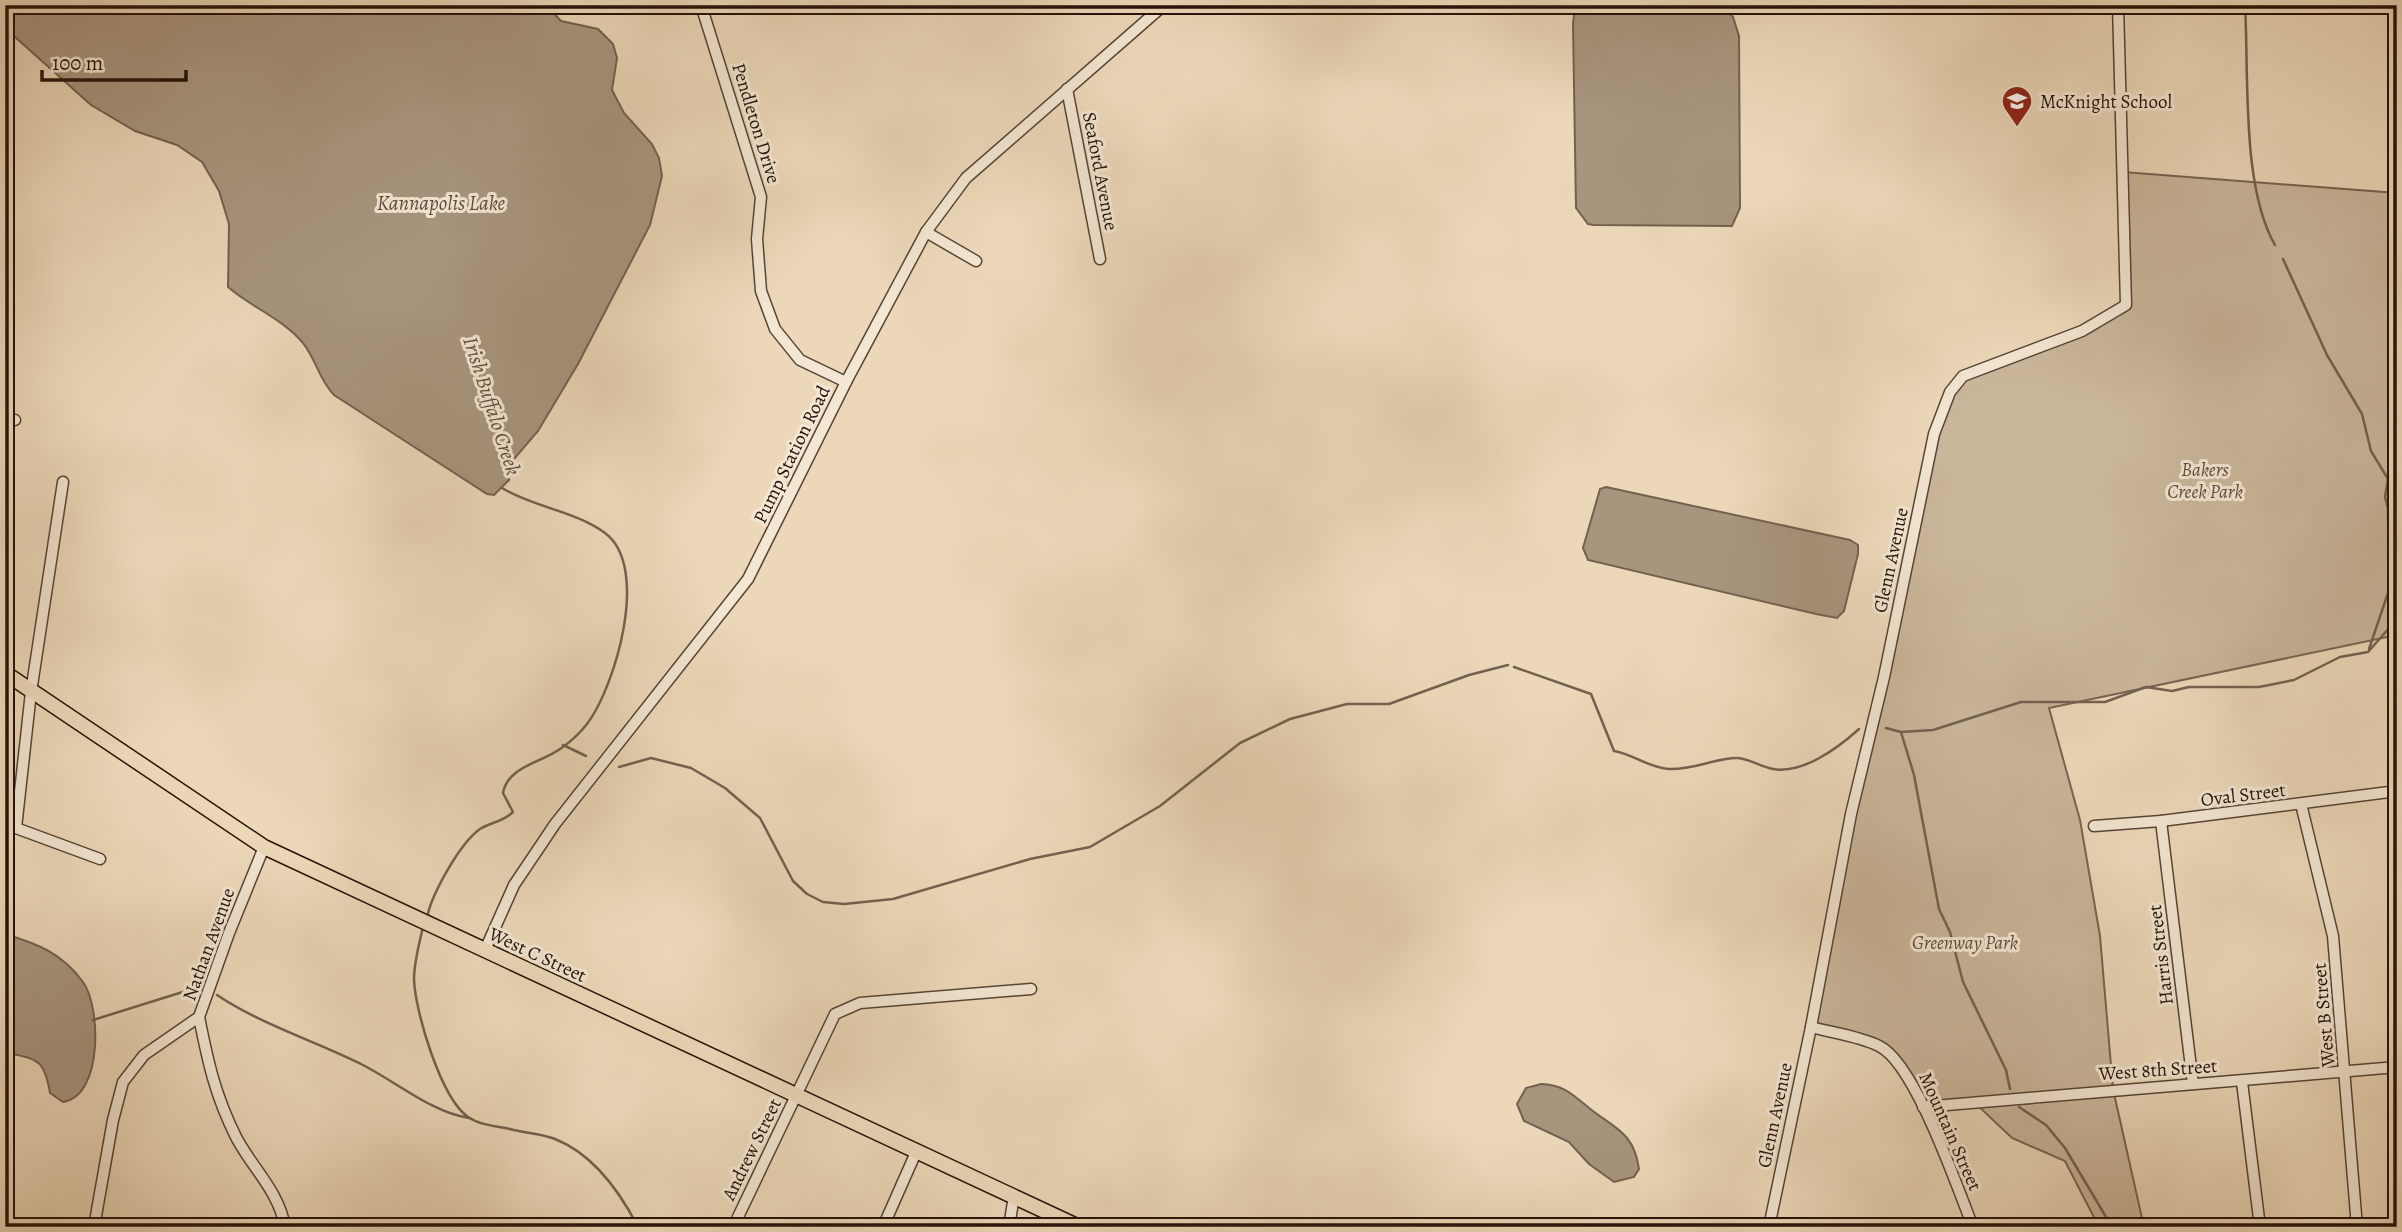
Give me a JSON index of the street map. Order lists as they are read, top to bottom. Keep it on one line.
{"streets":{"main road":["West C Street"],"street":["Pendleton Drive","Seaford Avenue","Pump Station Road","Glenn Avenue","Oval Street","Nathan Avenue","Harris Street","West B Street","West 8th Street","Mountain Street","Andrew Street"]},"crossings":[["Pendleton Drive","Pump Station Road"],["Seaford Avenue","Pump Station Road"],["Pump Station Road","West C Street"],["Glenn Avenue","Mountain Street"],["Oval Street","Harris Street"],["Oval Street","West B Street"],["Nathan Avenue","West C Street"],["West C Street","Andrew Street"],["Harris Street","West 8th Street"],["West B Street","West 8th Street"],["West 8th Street","Mountain Street"]],"water":["Kannapolis Lake","Irish Buffalo Creek"],"parks":["Bakers Creek Park","Greenway Park"],"places":{"school or university":["McKnight School"]},"scale_bar":"100 m"}
